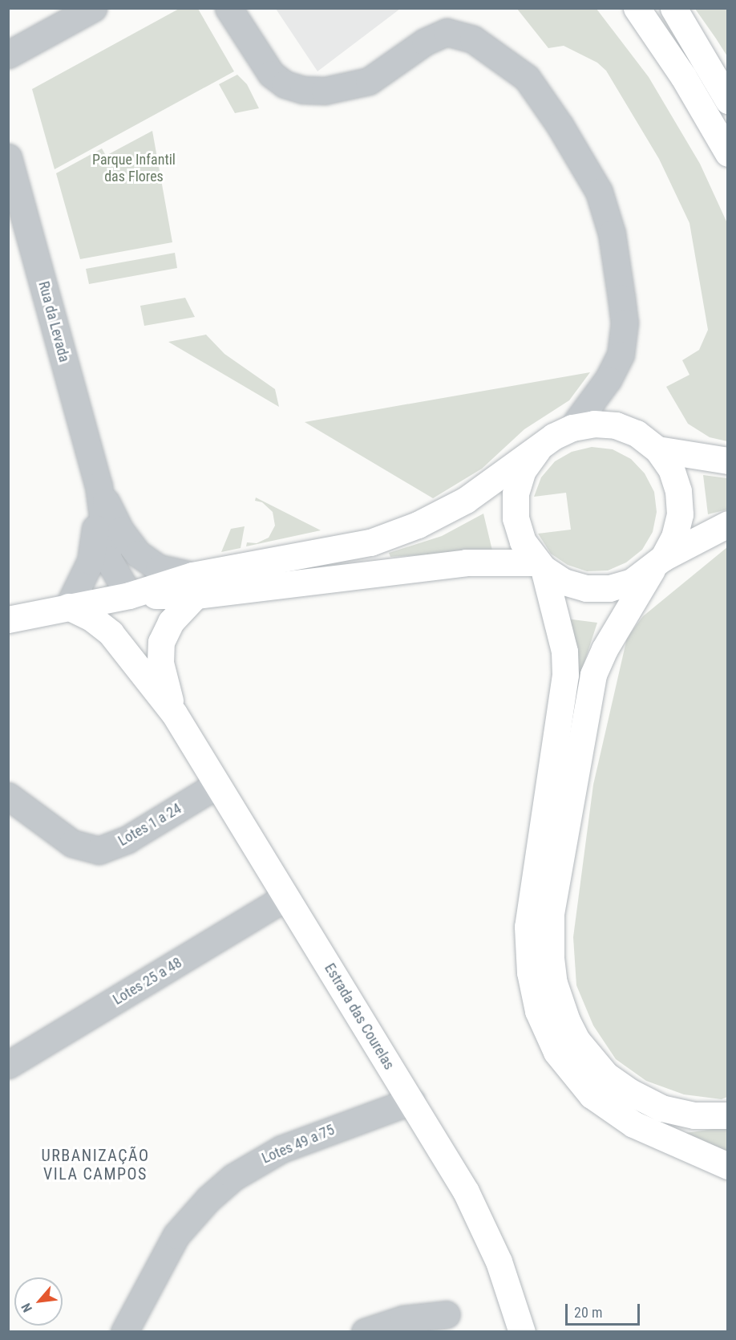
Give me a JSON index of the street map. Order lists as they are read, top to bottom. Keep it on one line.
{"streets":{"main road":["Estrada das Courelas"],"street":["Rua da Levada","Lotes 1 a 24","Lotes 25 a 48","Lotes 49 a 75"]},"crossings":[["Lotes 1 a 24","Estrada das Courelas"],["Lotes 25 a 48","Estrada das Courelas"],["Estrada das Courelas","Lotes 49 a 75"]],"districts":["URBANIZAÇÃO VILA CAMPOS"],"parks":["Parque Infantil das Flores"],"scale_bar":"20 m","north":"bottom left"}
